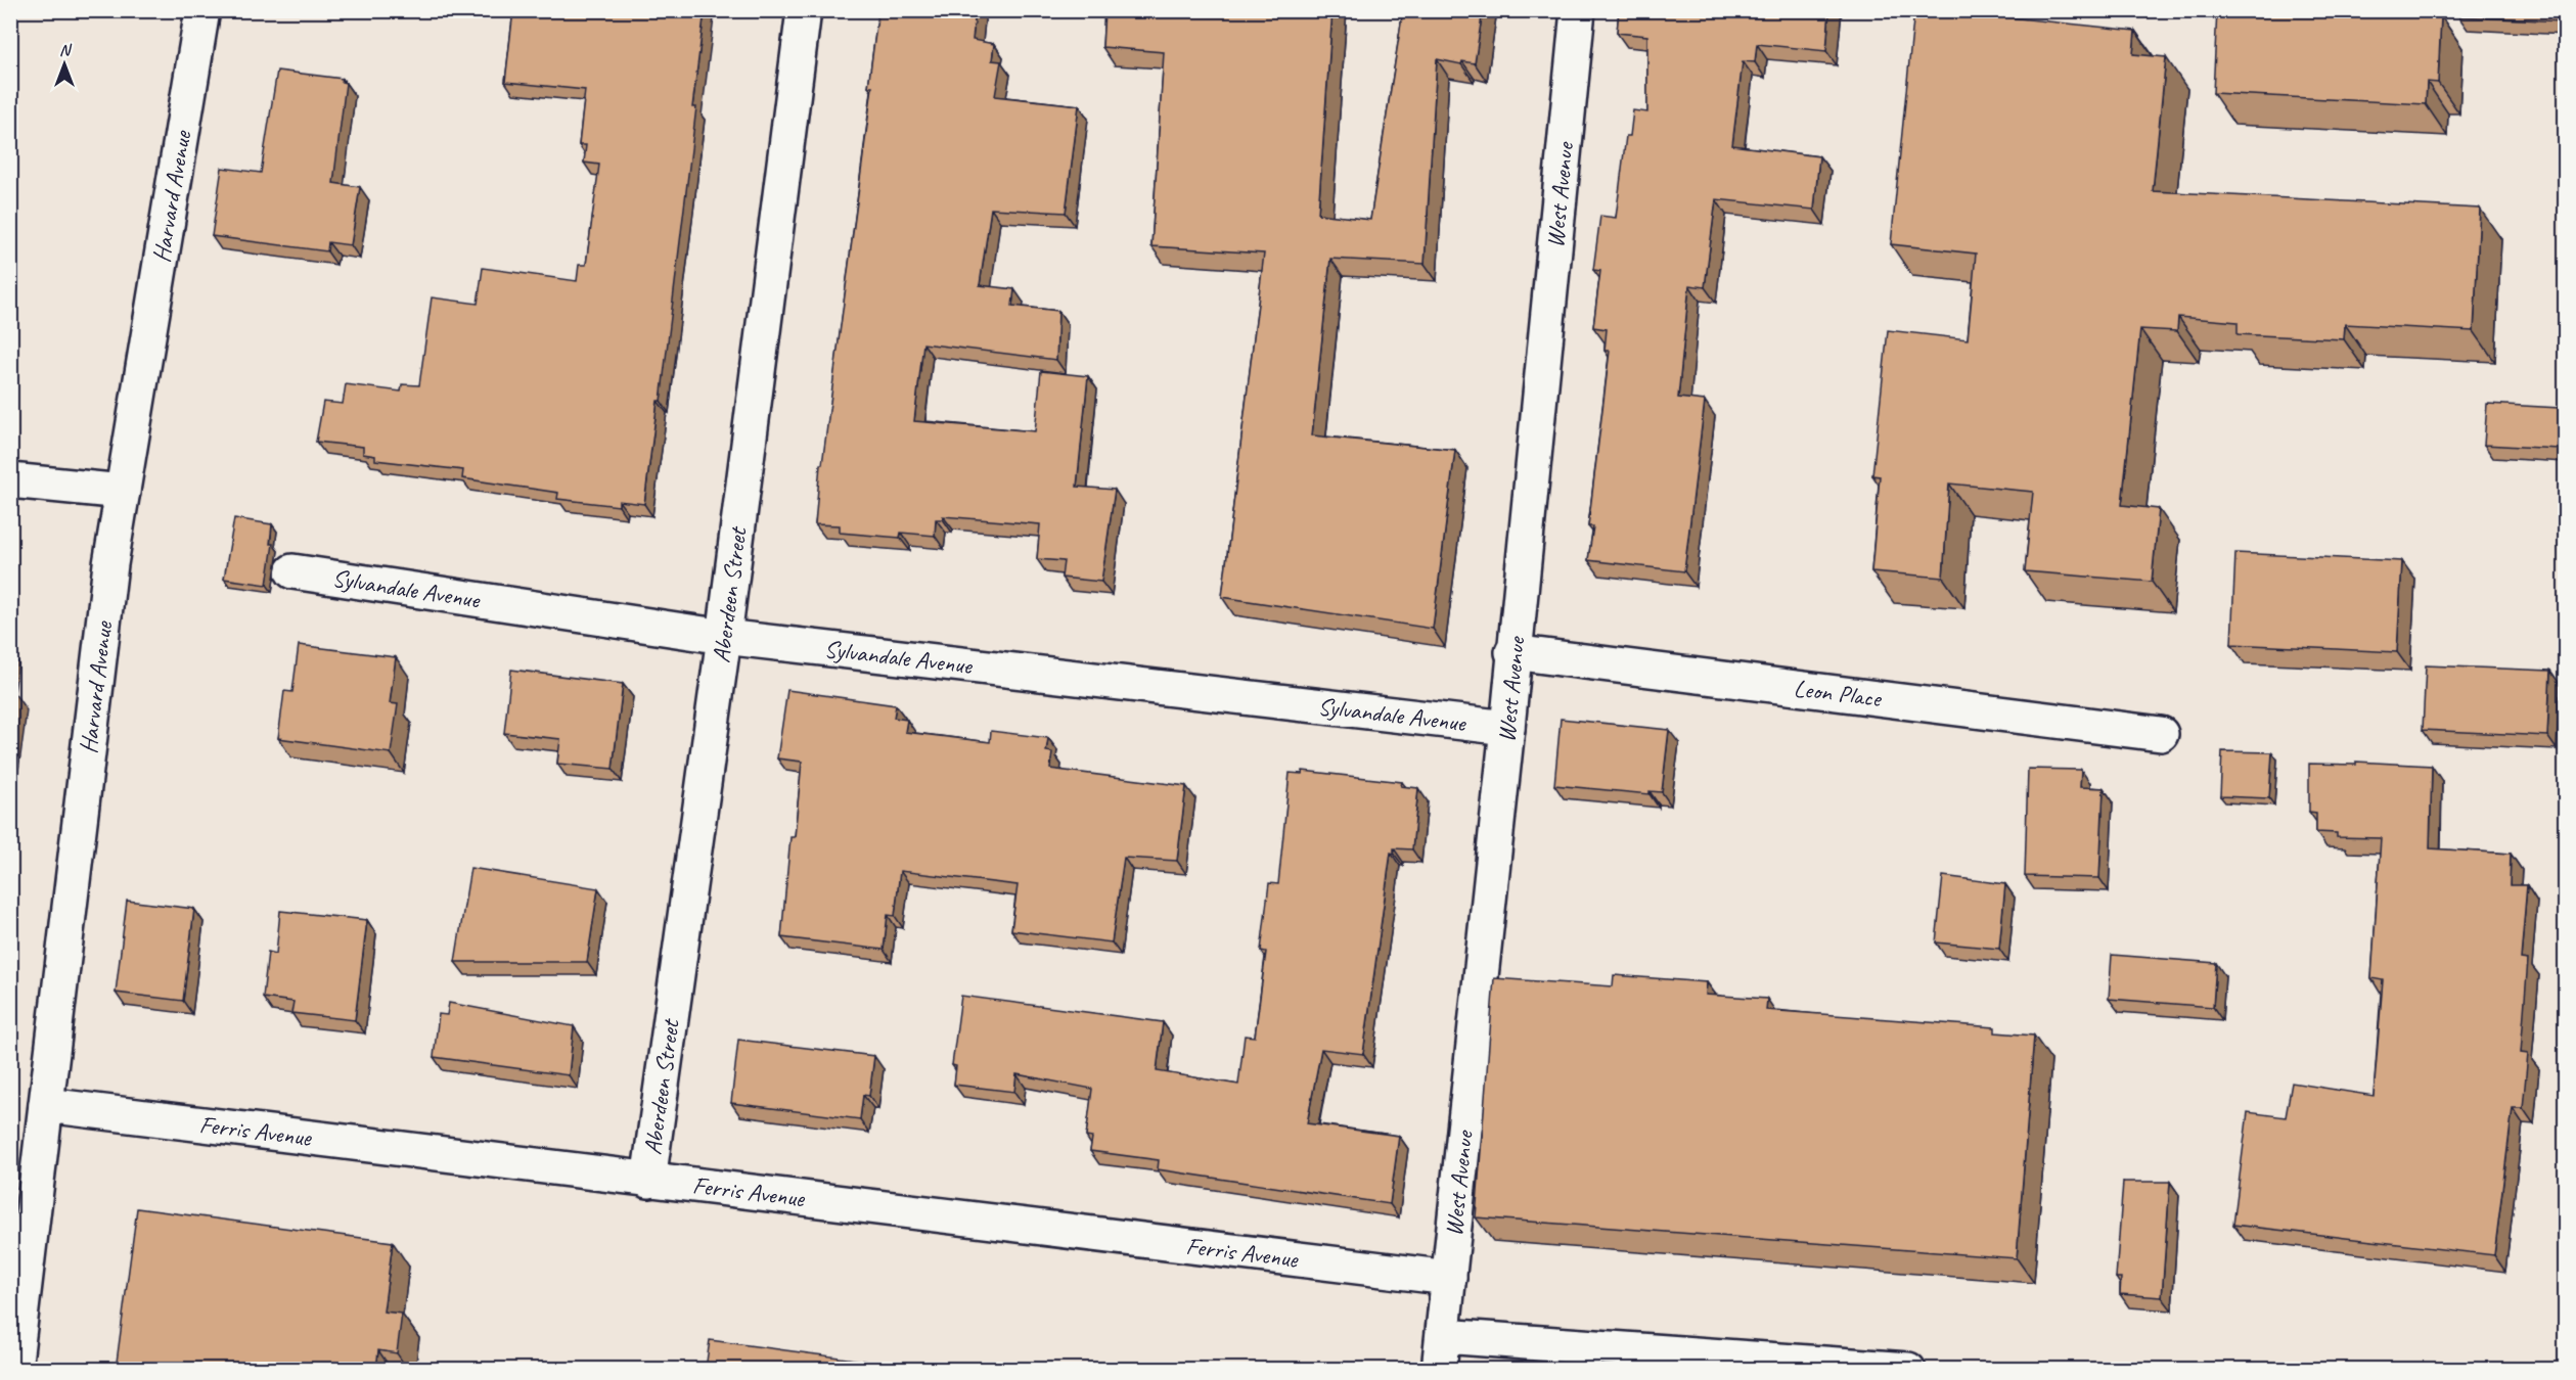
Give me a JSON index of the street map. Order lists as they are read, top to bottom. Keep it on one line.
{"streets":{"street":["West Avenue","Harvard Avenue","Sylvandale Avenue","Aberdeen Street","Leon Place","Ferris Avenue"]},"crossings":[["West Avenue","Sylvandale Avenue"],["West Avenue","Leon Place"],["West Avenue","Ferris Avenue"],["Harvard Avenue","Ferris Avenue"],["Sylvandale Avenue","Aberdeen Street"],["Aberdeen Street","Ferris Avenue"]],"north":"top"}
